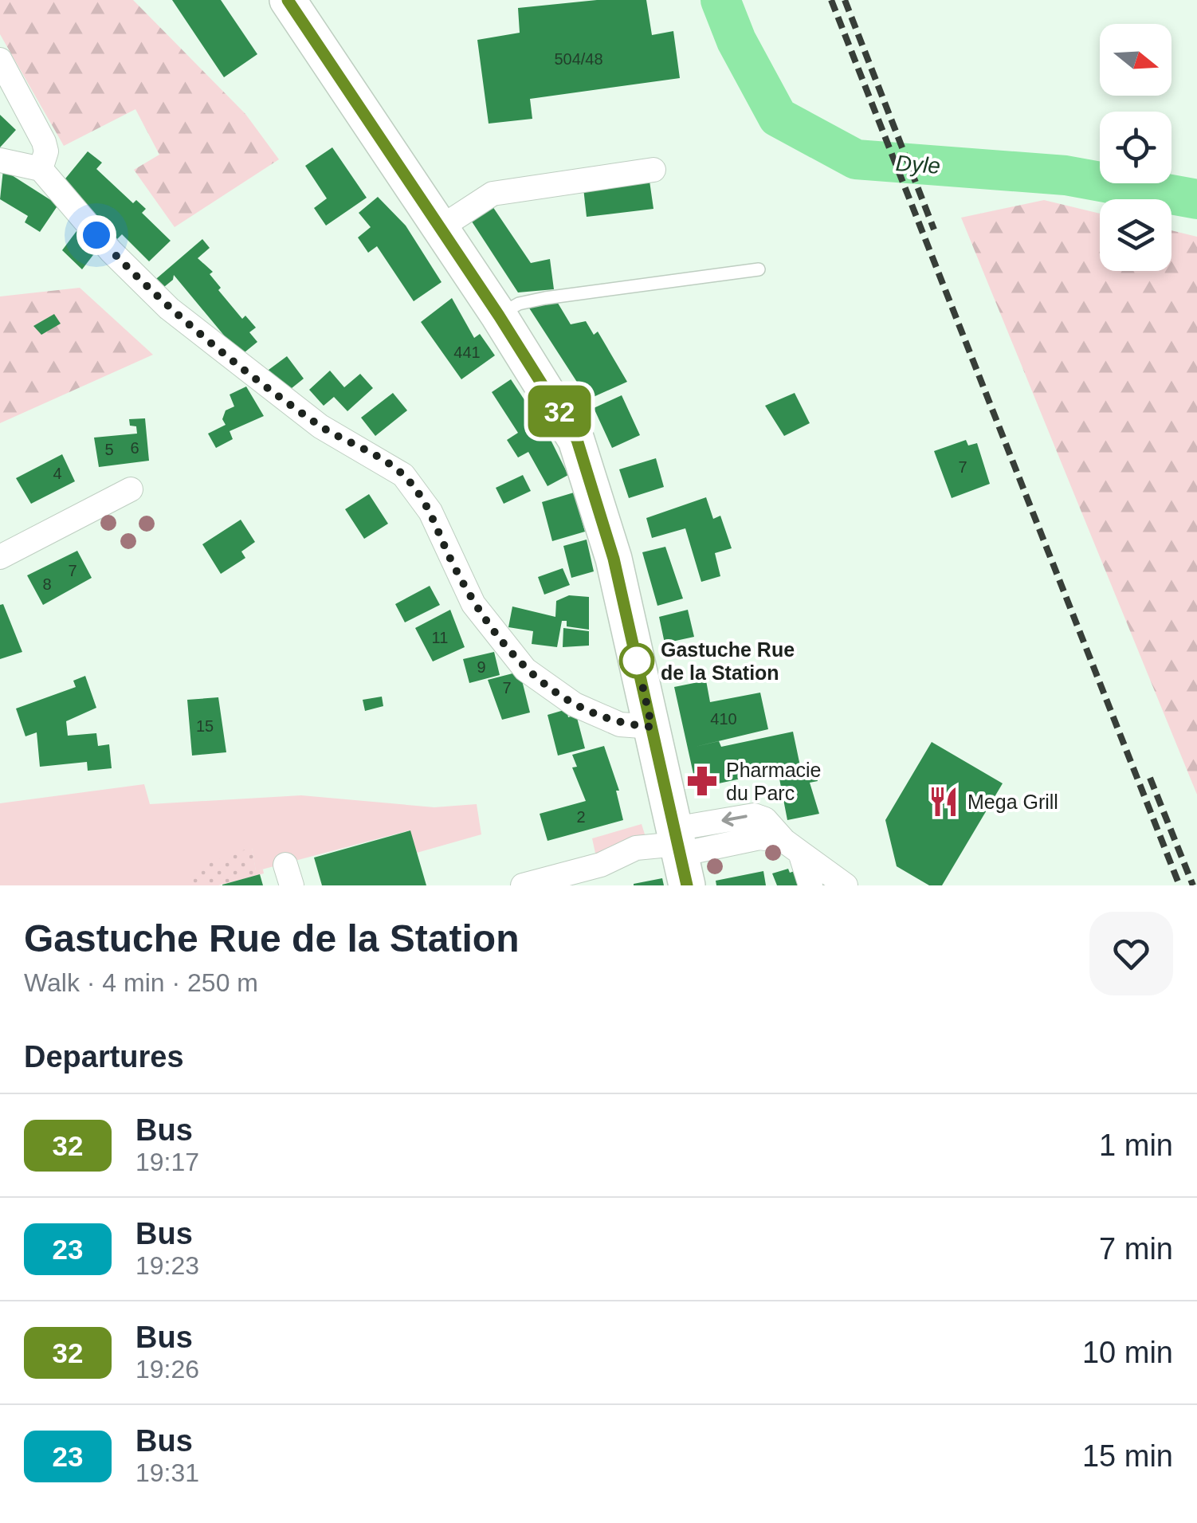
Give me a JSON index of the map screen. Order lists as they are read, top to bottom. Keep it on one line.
{"water":["Dyle"],"places":{"other":["Gastuche Rue de la Station"],"pharmacy":["Pharmacie du Parc"],"restaurant":["Mega Grill"]},"lines":["bus line 32"],"house_numbers":["504/48","441","6","5","7","4","7","8","11","9","7","410","15","2"],"north":"right","page":{"on_map":"32","heading":[["Gastuche Rue de la Station","Walk · 4 min · 250 m"],"Departures"],"list":[{"mark":"32","name":"Bus","note":"19:17","value":"1 min"},{"mark":"23","name":"Bus","note":"19:23","value":"7 min"},{"mark":"32","name":"Bus","note":"19:26","value":"10 min"},{"mark":"23","name":"Bus","note":"19:31","value":"15 min"}]}}
